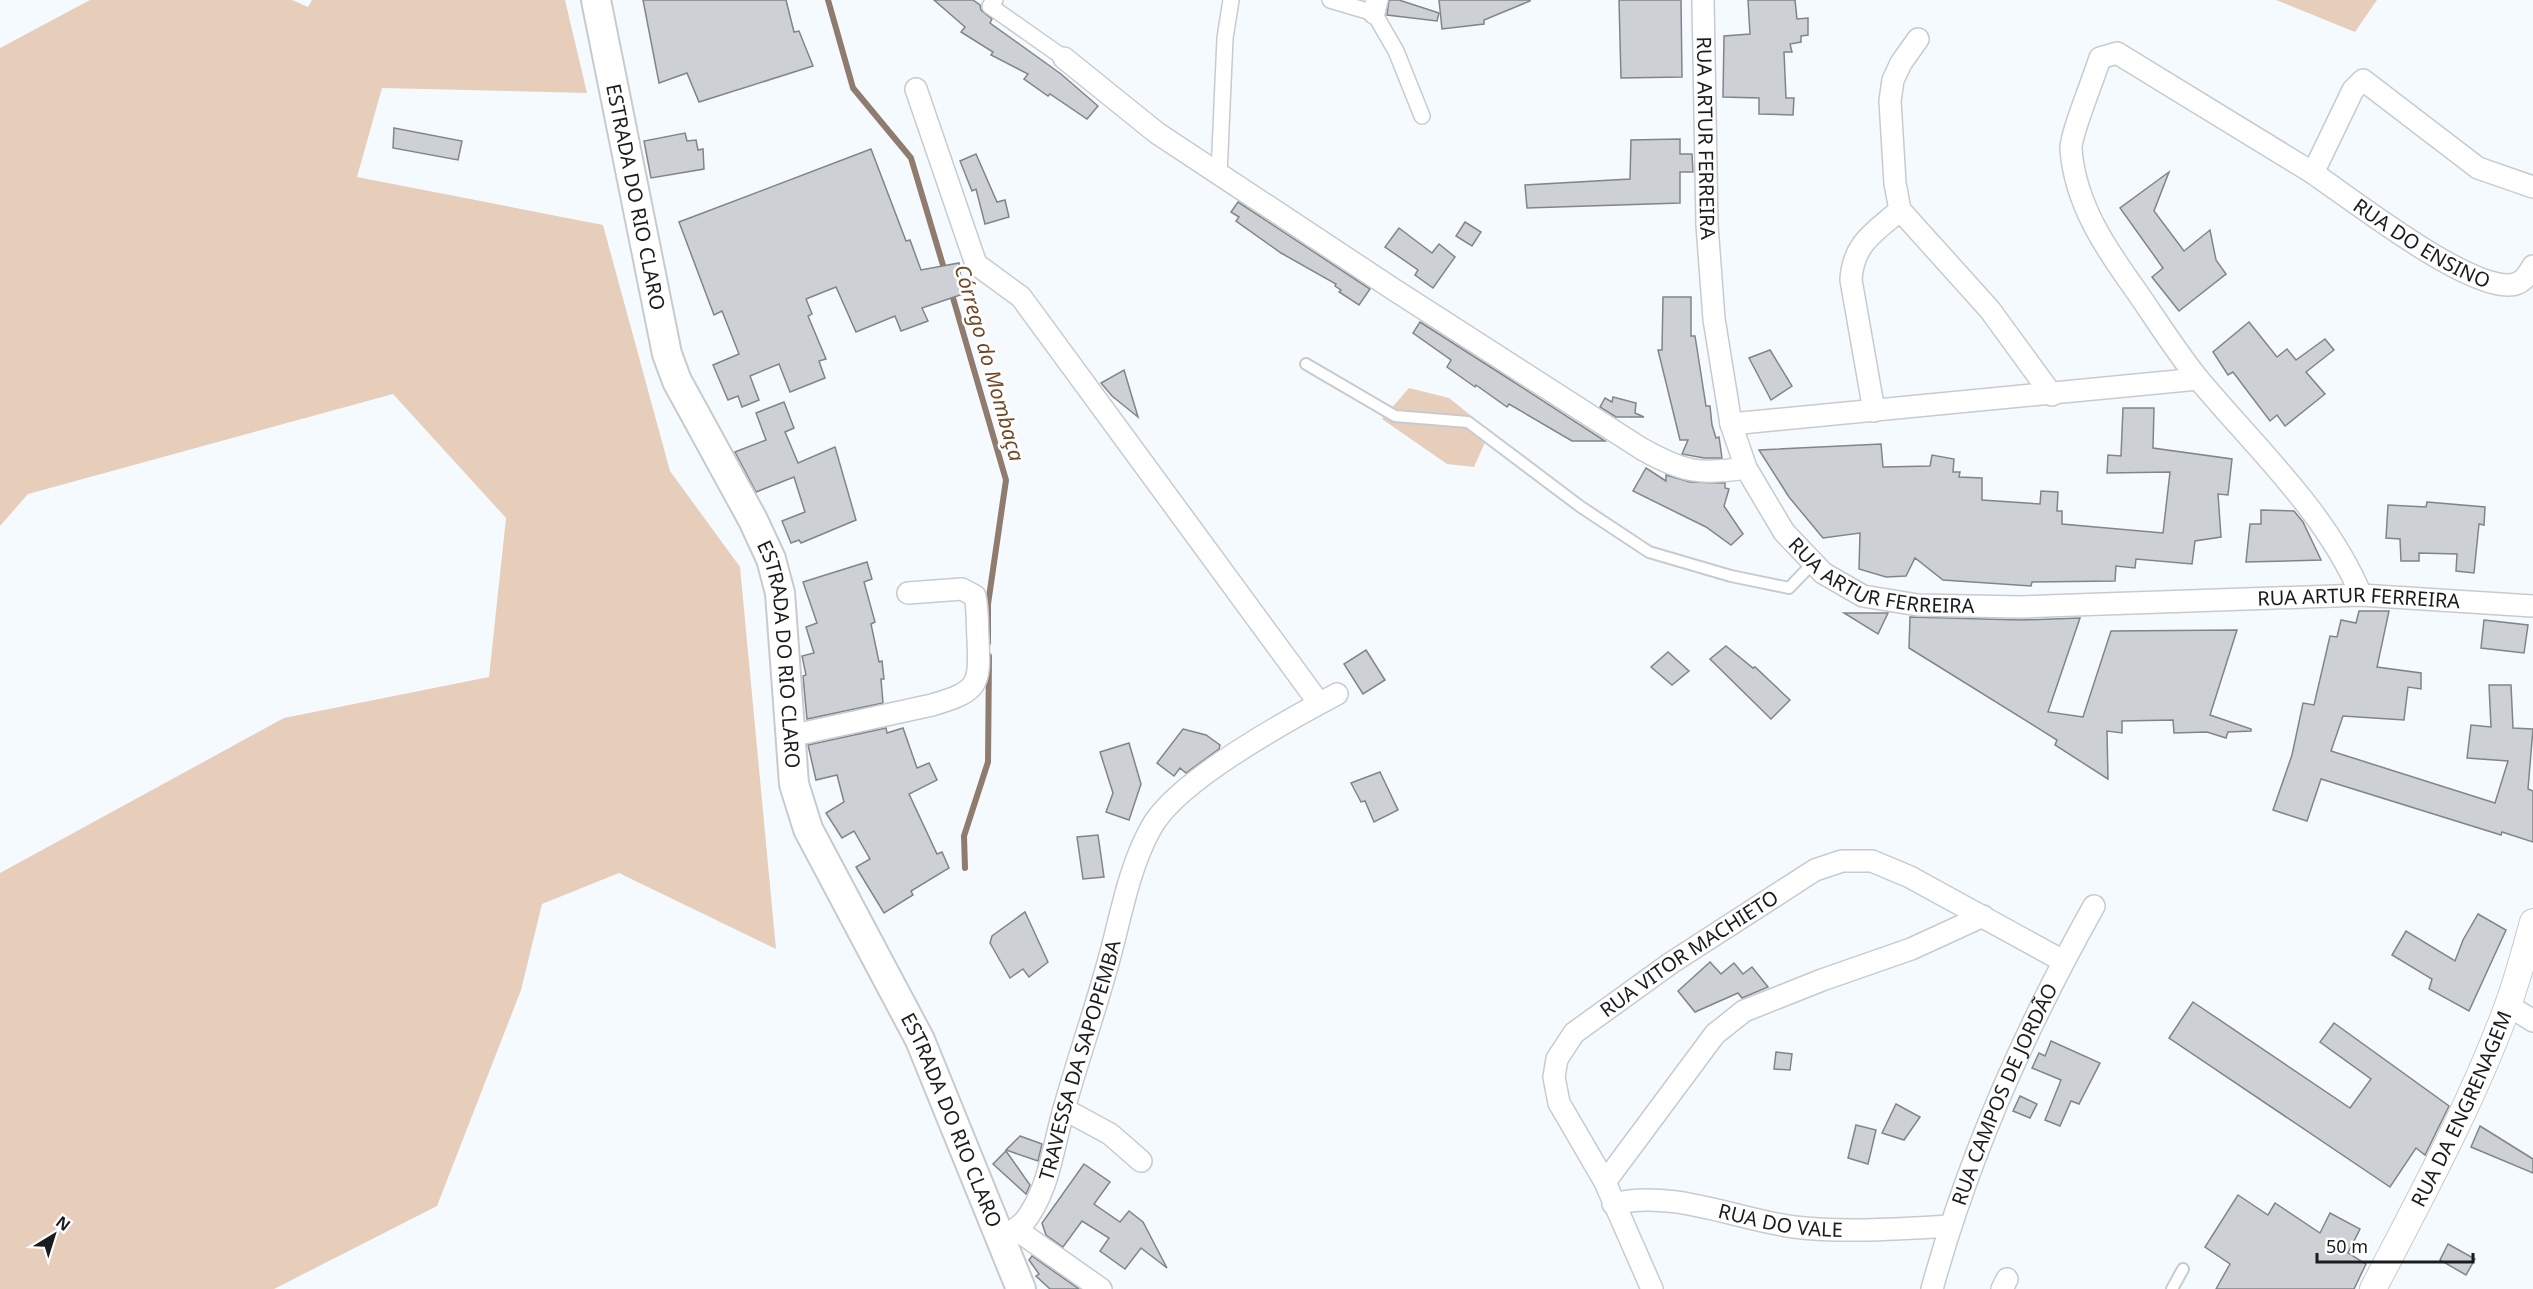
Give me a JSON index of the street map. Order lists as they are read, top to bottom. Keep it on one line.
{"streets":{"main road":["ESTRADA DO RIO CLARO"],"street":["RUA ARTUR FERREIRA","RUA DO ENSINO","RUA VITOR MACHIETO","TRAVESSA DA SAPOPEMBA","RUA CAMPOS DE JORDÃO","RUA DA ENGRENAGEM","RUA DO VALE"]},"crossings":[["ESTRADA DO RIO CLARO","TRAVESSA DA SAPOPEMBA"],["RUA VITOR MACHIETO","RUA CAMPOS DE JORDÃO"],["RUA VITOR MACHIETO","RUA DO VALE"],["RUA CAMPOS DE JORDÃO","RUA DO VALE"]],"water":["Córrego do Mombaça"],"scale_bar":"50 m","north":"top right"}
